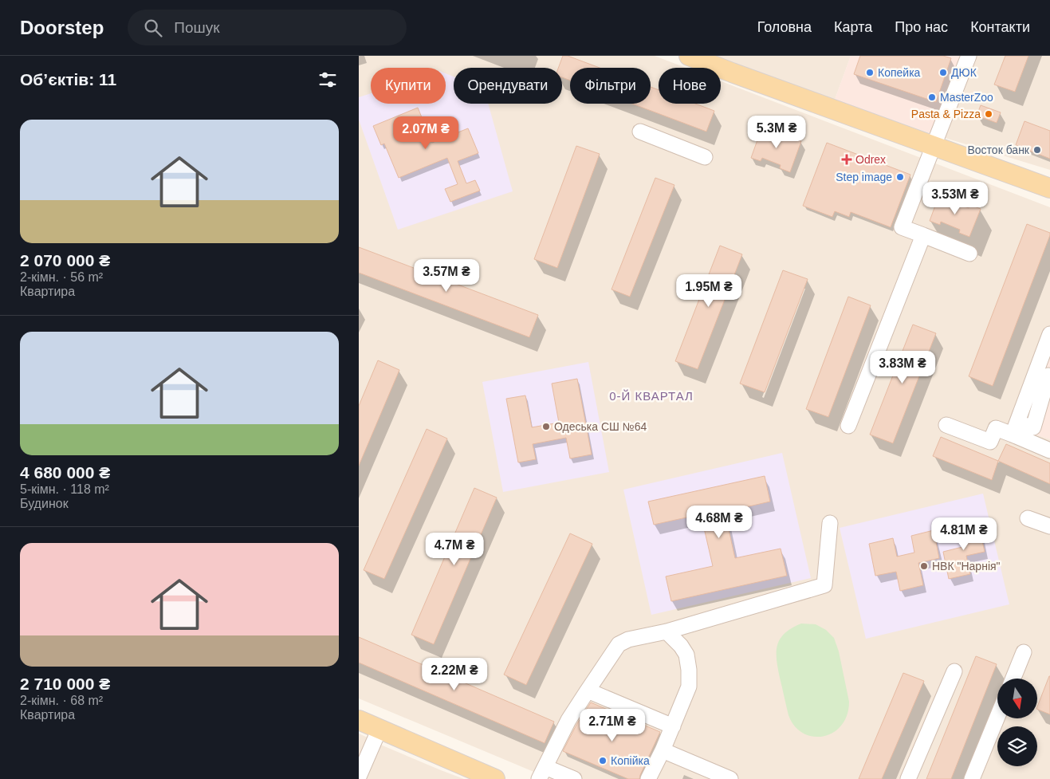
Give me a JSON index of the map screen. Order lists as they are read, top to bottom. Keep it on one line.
{"districts":["0-Й КВАРТАЛ"],"places":{"other":["Копейка","ДЮК","MasterZoo","Pasta & Pizza","Восток банк","Step image","Одеська СШ №64","НВК \"Нарнія\"","Копійка"],"health":["Odrex"]},"north":"bottom","page":{"header":"Doorstep","search":"Пошук","nav":["Головна","Карта","Про нас","Контакти"],"heading":"Об’єктів: 11","chip":["Купити","Орендувати","Фільтри","Нове"],"list":[{"name":"2 070 000 ₴","note":"2-кімн. · 56 m² · Квартира"},{"name":"4 680 000 ₴","note":"5-кімн. · 118 m² · Будинок"},{"name":"2 710 000 ₴","note":"2-кімн. · 68 m² · Квартира"}],"price":["5.3M ₴","2.07M ₴","3.53M ₴","3.57M ₴","1.95M ₴","3.83M ₴","4.68M ₴","4.81M ₴","4.7M ₴","2.22M ₴","2.71M ₴"]}}
